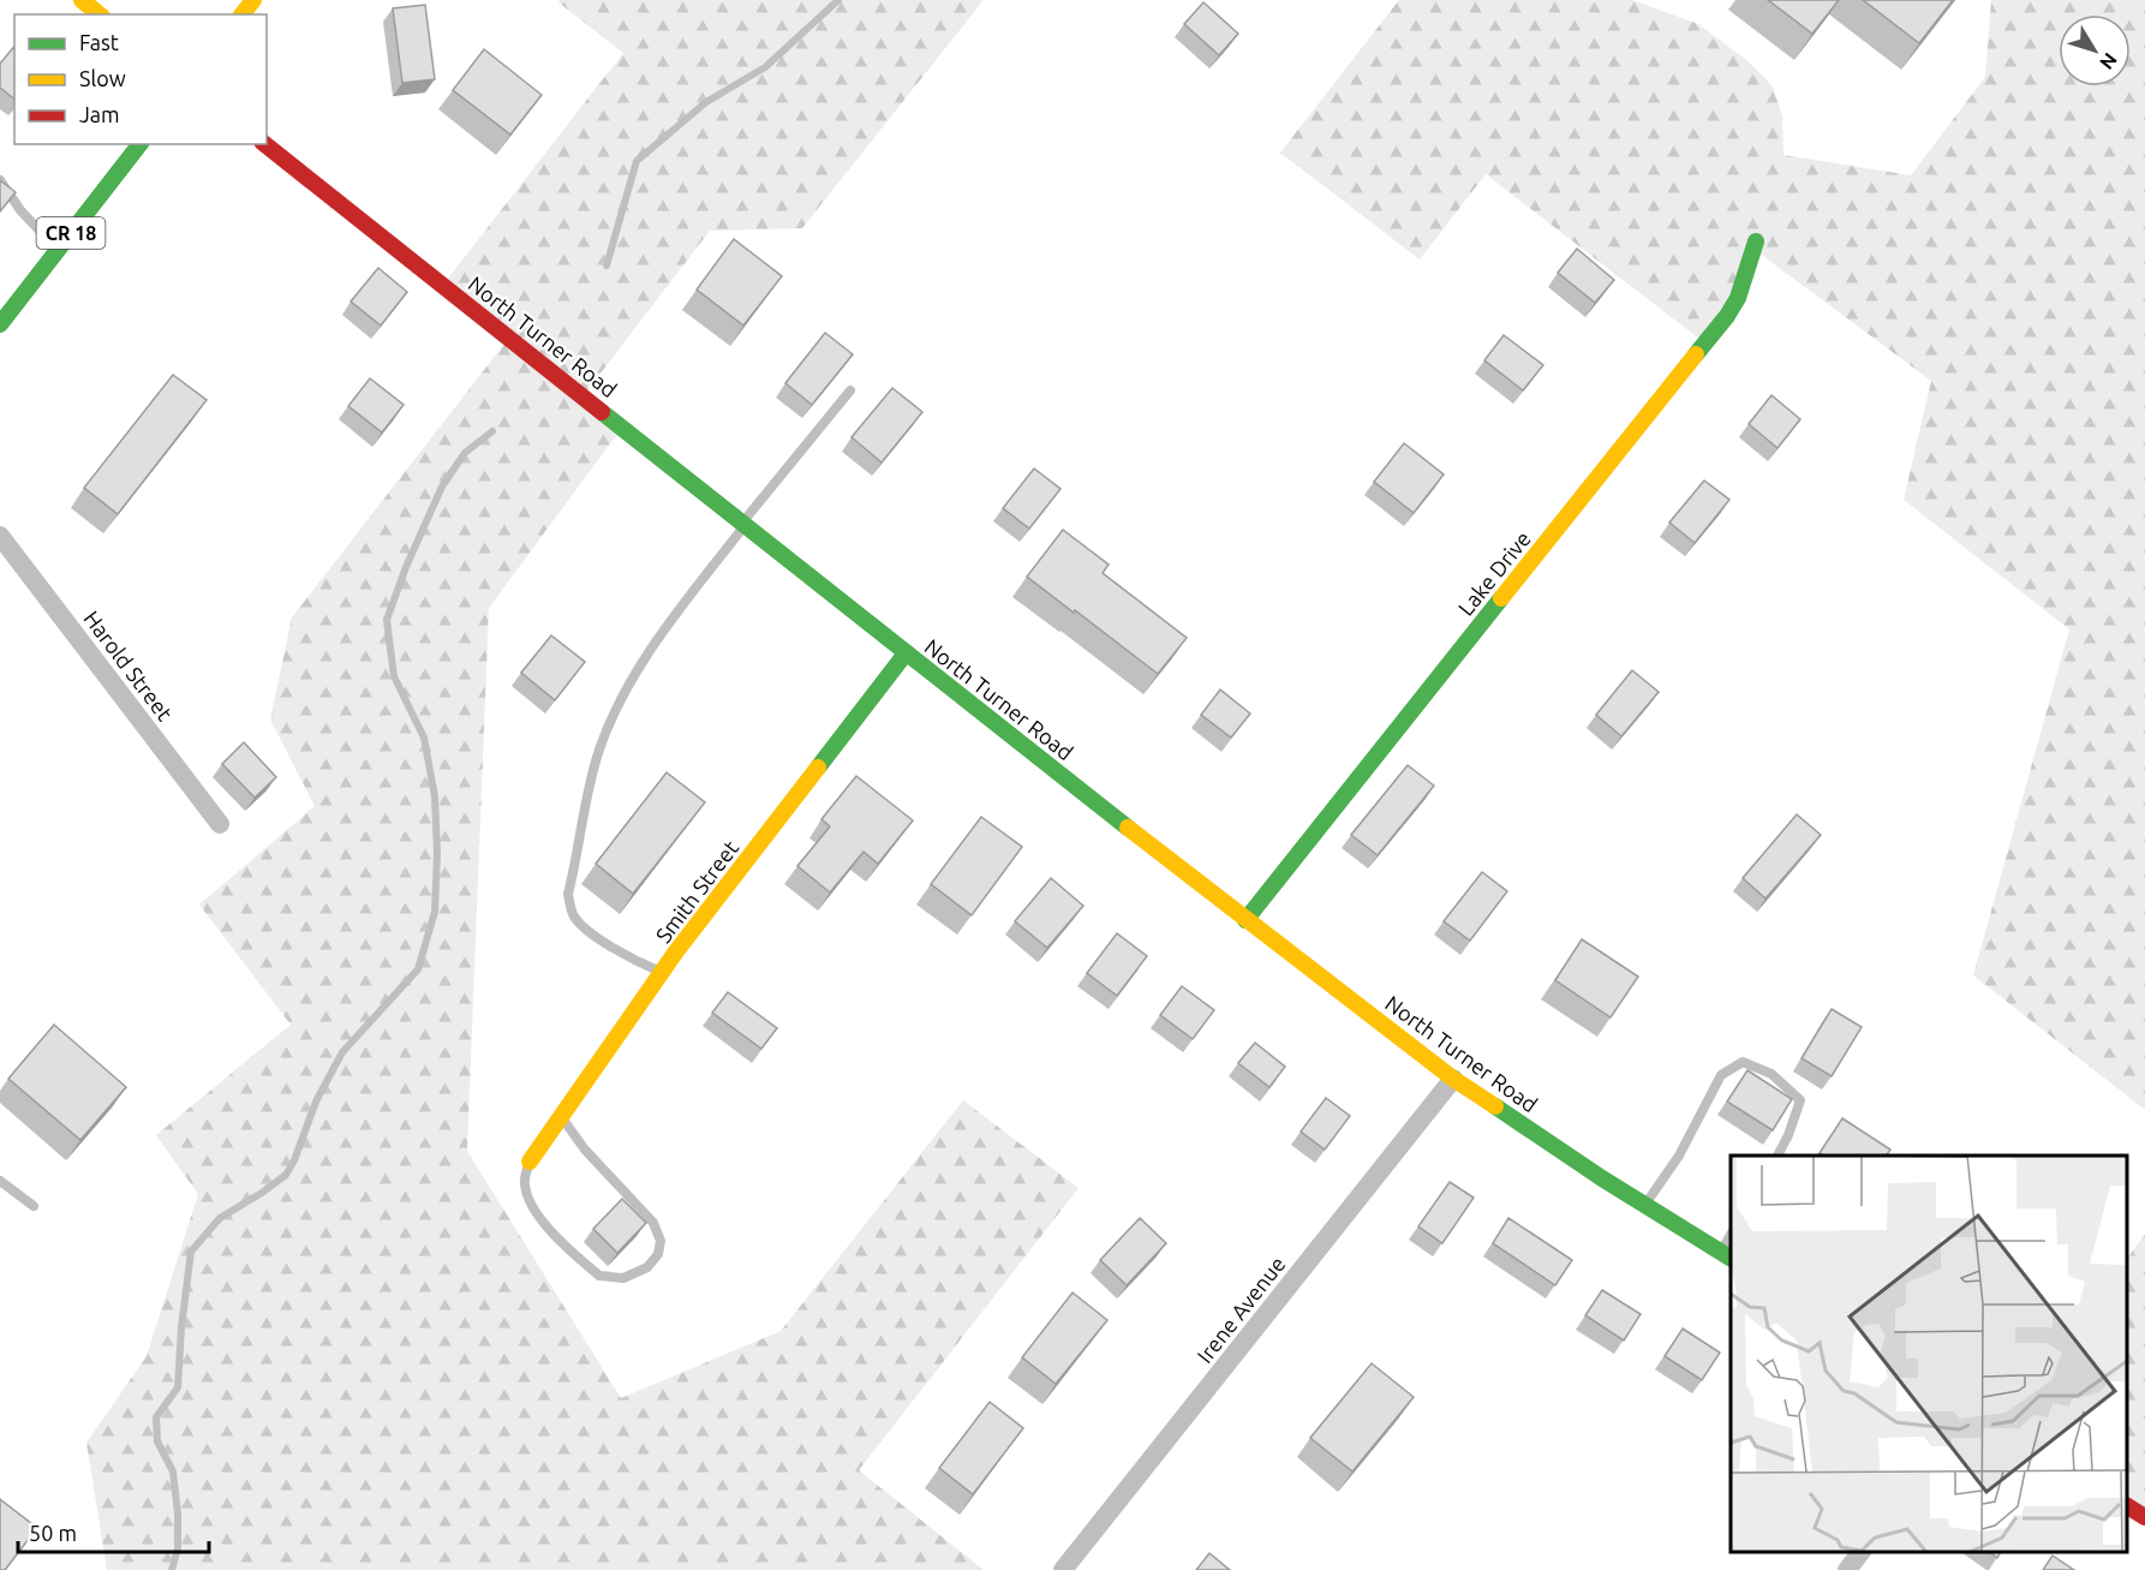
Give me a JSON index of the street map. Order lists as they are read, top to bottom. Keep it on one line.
{"streets":{"street":["CR 18","North Turner Road","Lake Drive","Harold Street","Smith Street","Irene Avenue"]},"crossings":[["North Turner Road","Lake Drive"],["North Turner Road","Smith Street"],["North Turner Road","Irene Avenue"]],"legend":["Fast","Slow","Jam"],"scale_bar":"50 m","north":"bottom right"}
